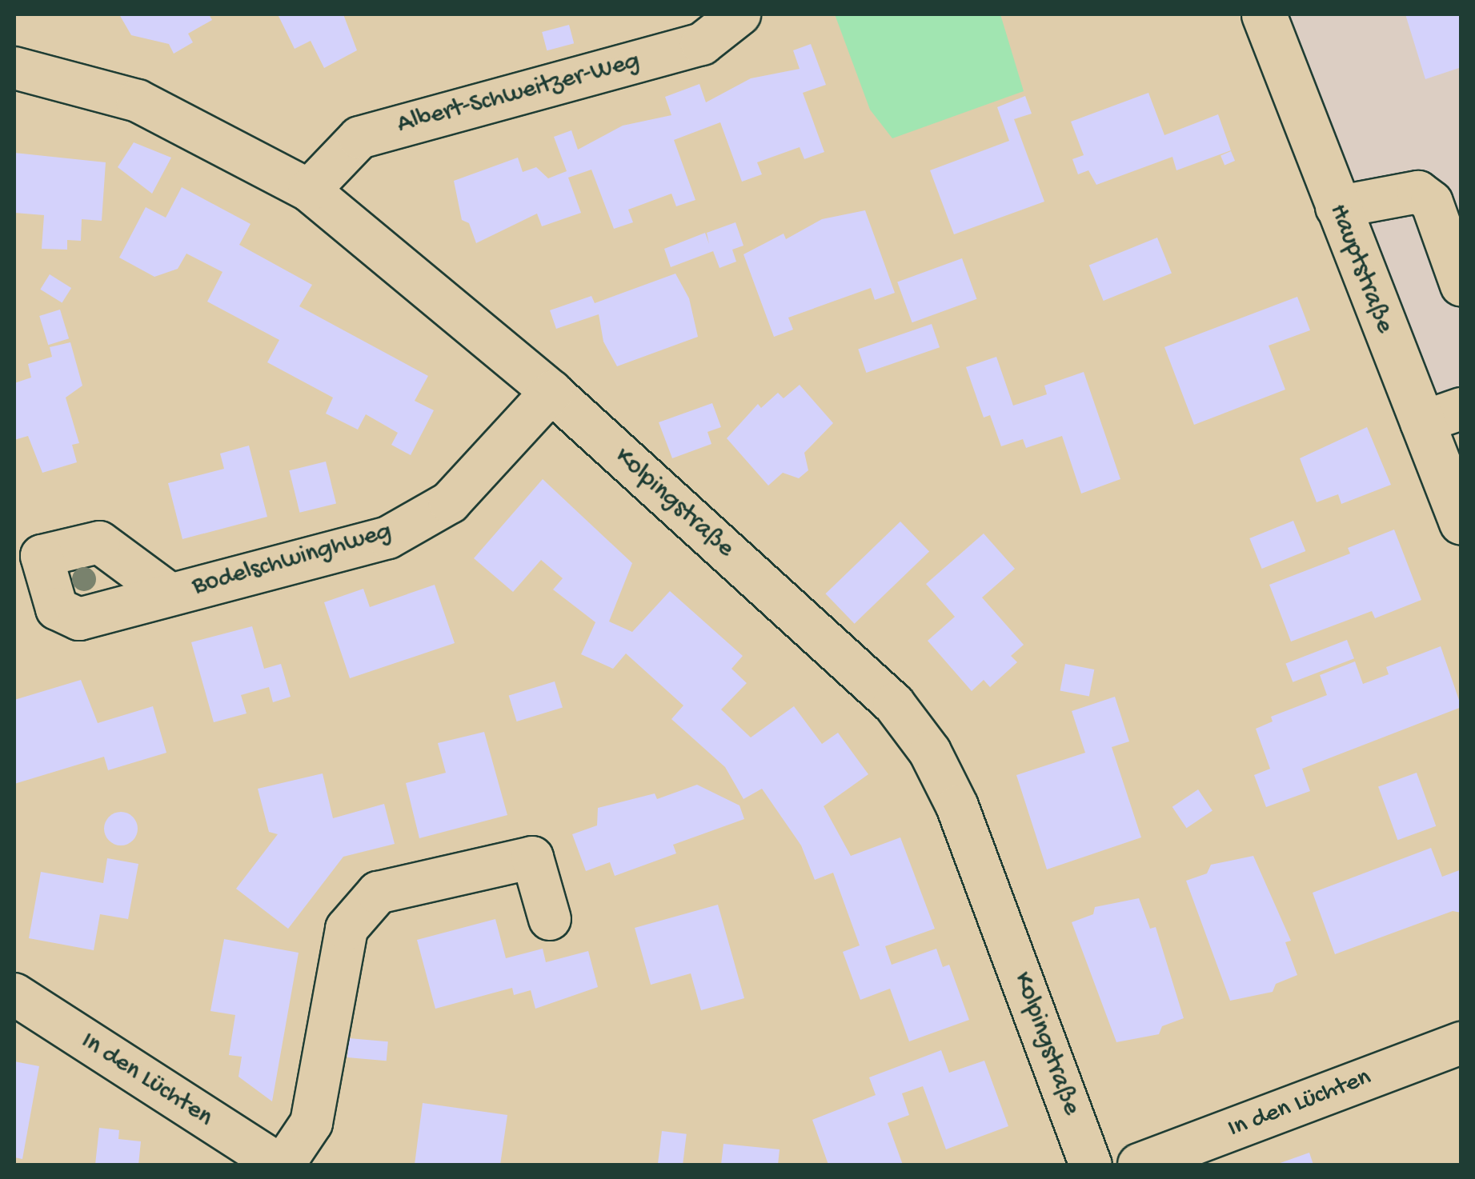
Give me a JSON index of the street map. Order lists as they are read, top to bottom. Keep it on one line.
{"streets":{"main road":["Hauptstraße"],"street":["Albert-Schweitzer-Weg","Kolpingstraße","Bodelschwinghweg","In den Lüchten"]},"crossings":[["Albert-Schweitzer-Weg","Kolpingstraße"],["Kolpingstraße","Bodelschwinghweg"]]}
